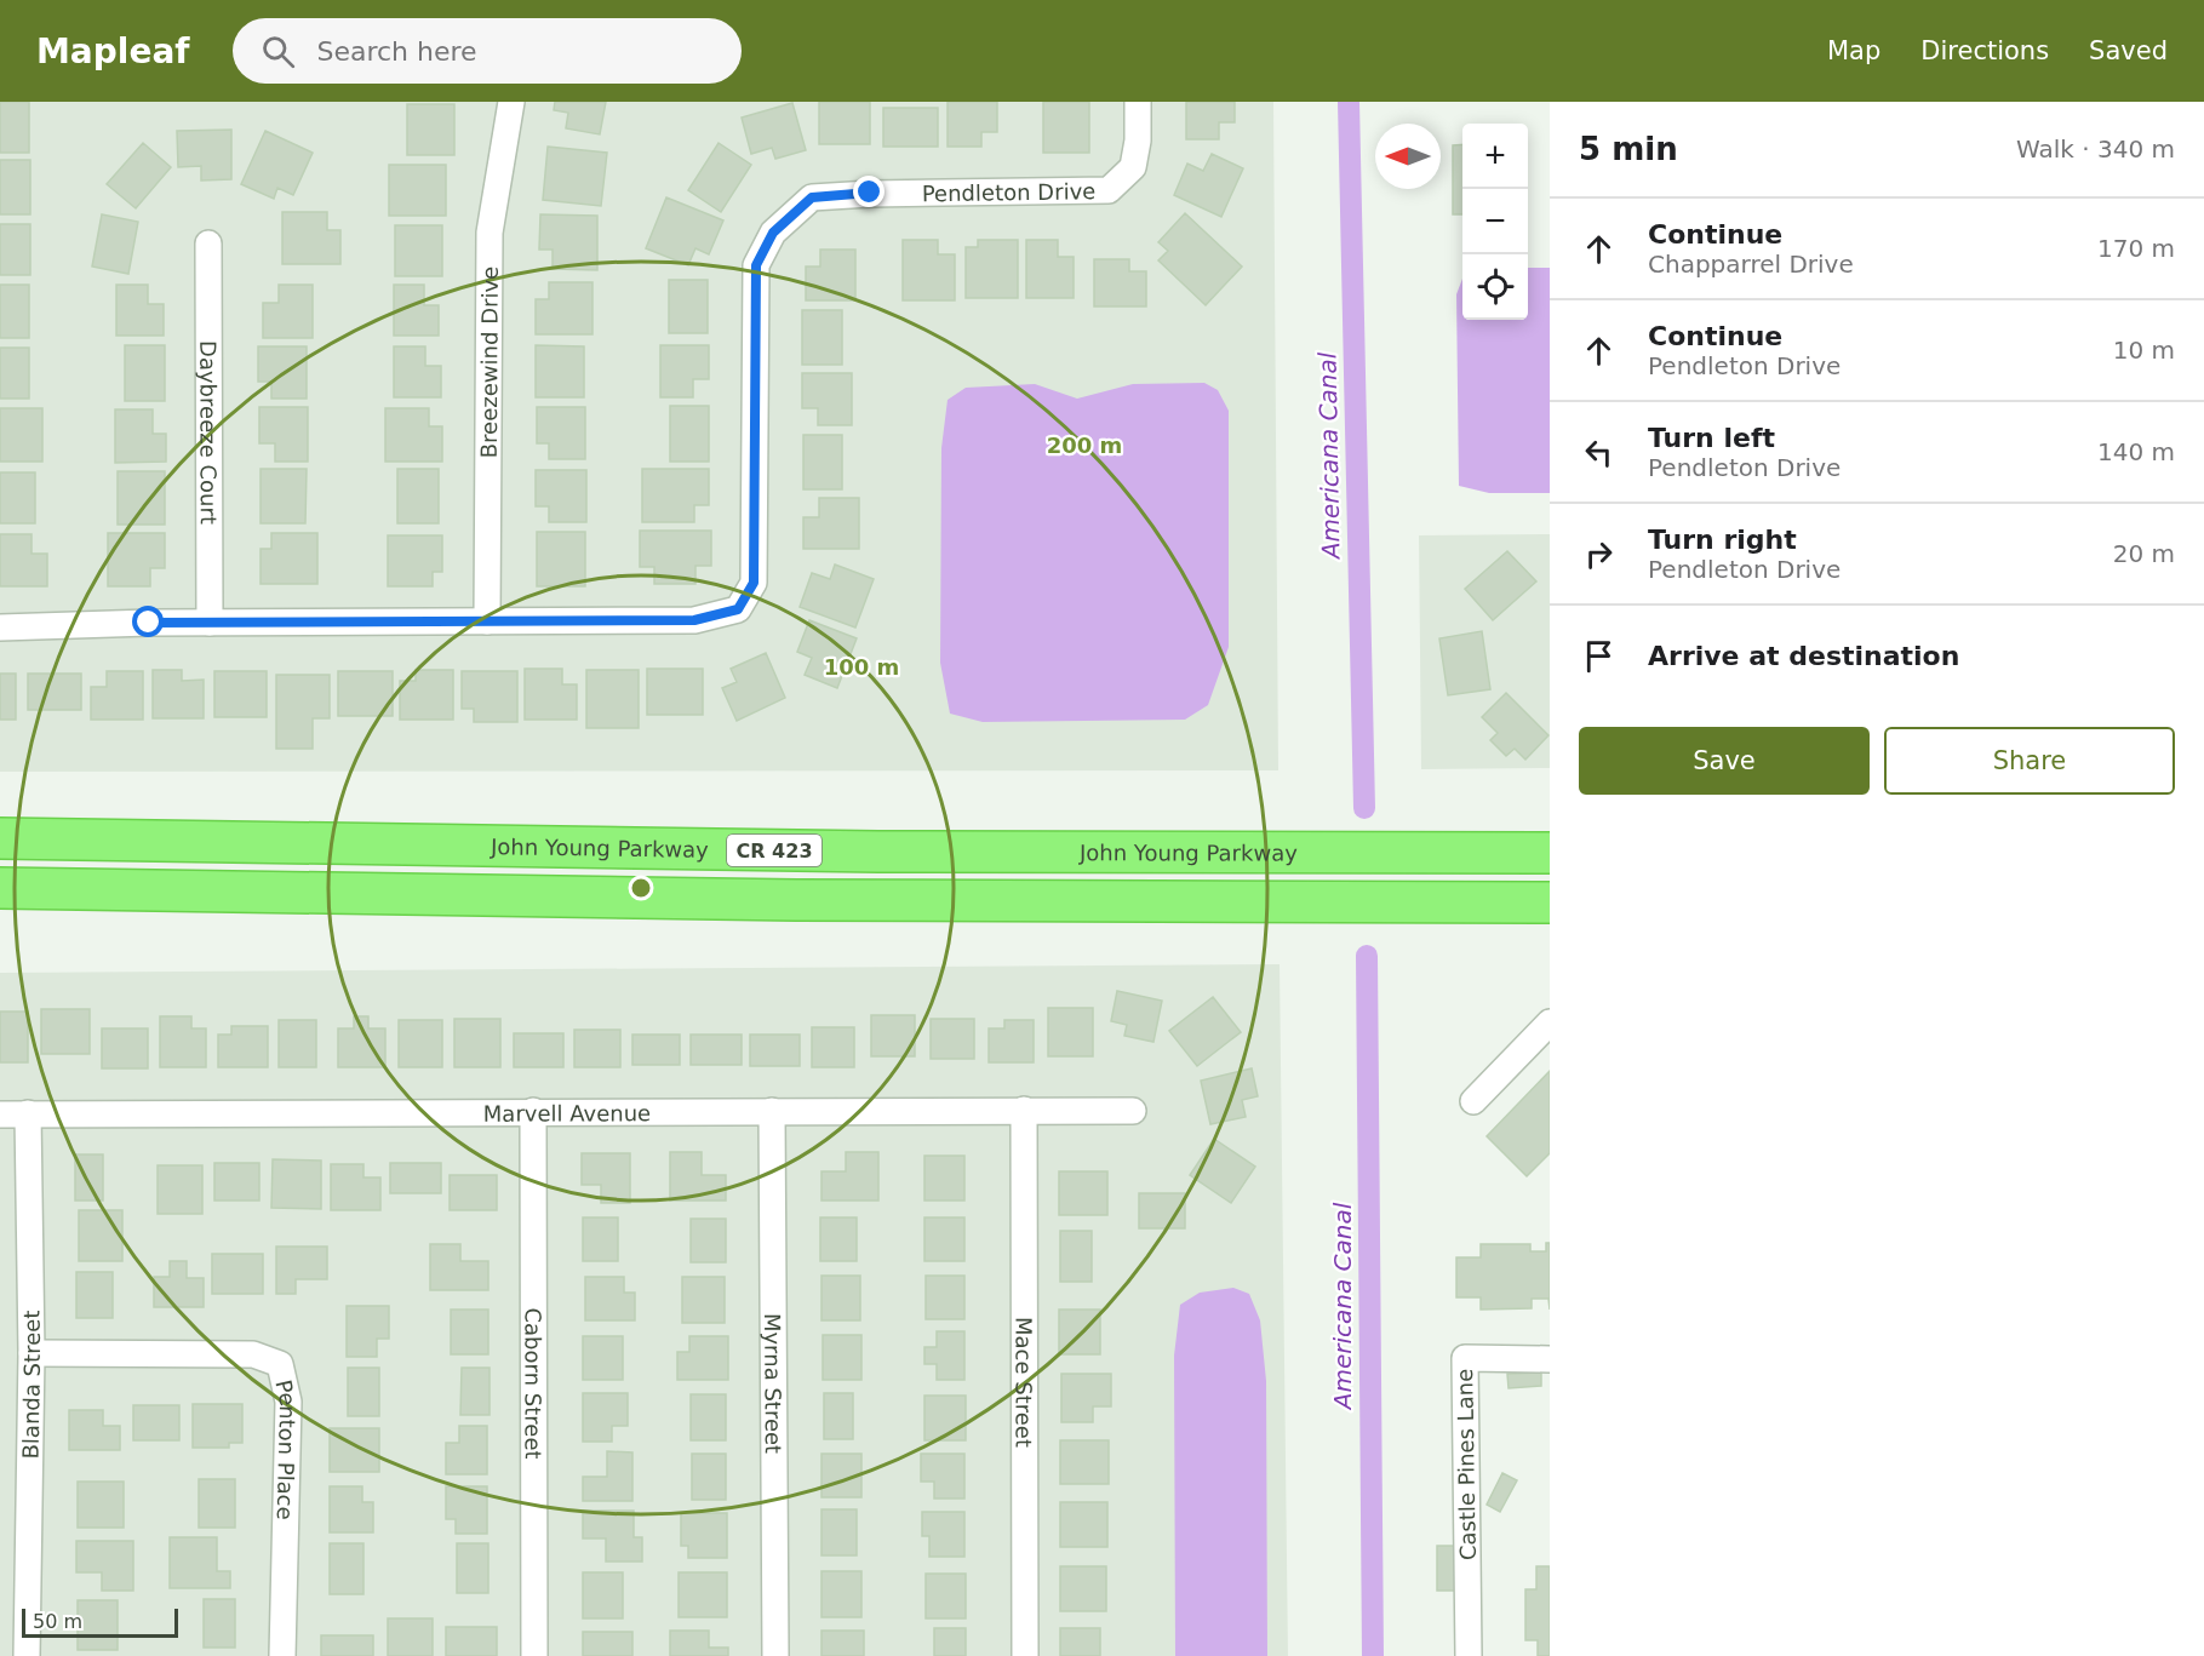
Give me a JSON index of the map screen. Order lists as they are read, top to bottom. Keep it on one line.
{"streets":{"highway":["John Young Parkway","CR 423"],"street":["Pendleton Drive","Breezewind Drive","Daybreeze Court","Marvell Avenue","Mace Street","Caborn Street","Myrna Street","Blanda Street","Penton Place","Castle Pines Lane"]},"crossings":[["Pendleton Drive","Breezewind Drive"],["Pendleton Drive","Daybreeze Court"],["Marvell Avenue","Mace Street"],["Marvell Avenue","Caborn Street"],["Marvell Avenue","Myrna Street"],["Marvell Avenue","Blanda Street"],["Blanda Street","Penton Place"]],"water":["Americana Canal"],"scale_bar":"50 m","north":"left","page":{"header":"Mapleaf","search":"Search here","nav":["Map","Directions","Saved"],"heading":["5 min","Walk · 340 m"],"map_buttons":["+","−"],"list":[["Continue","Chapparrel Drive","170 m"],["Continue","Pendleton Drive","10 m"],["Turn left","Pendleton Drive","140 m"],["Turn right","Pendleton Drive","20 m"],"Arrive at destination"],"buttons":["Save","Share"],"scale":"50 m"},"rings":["200 m","100 m"]}
